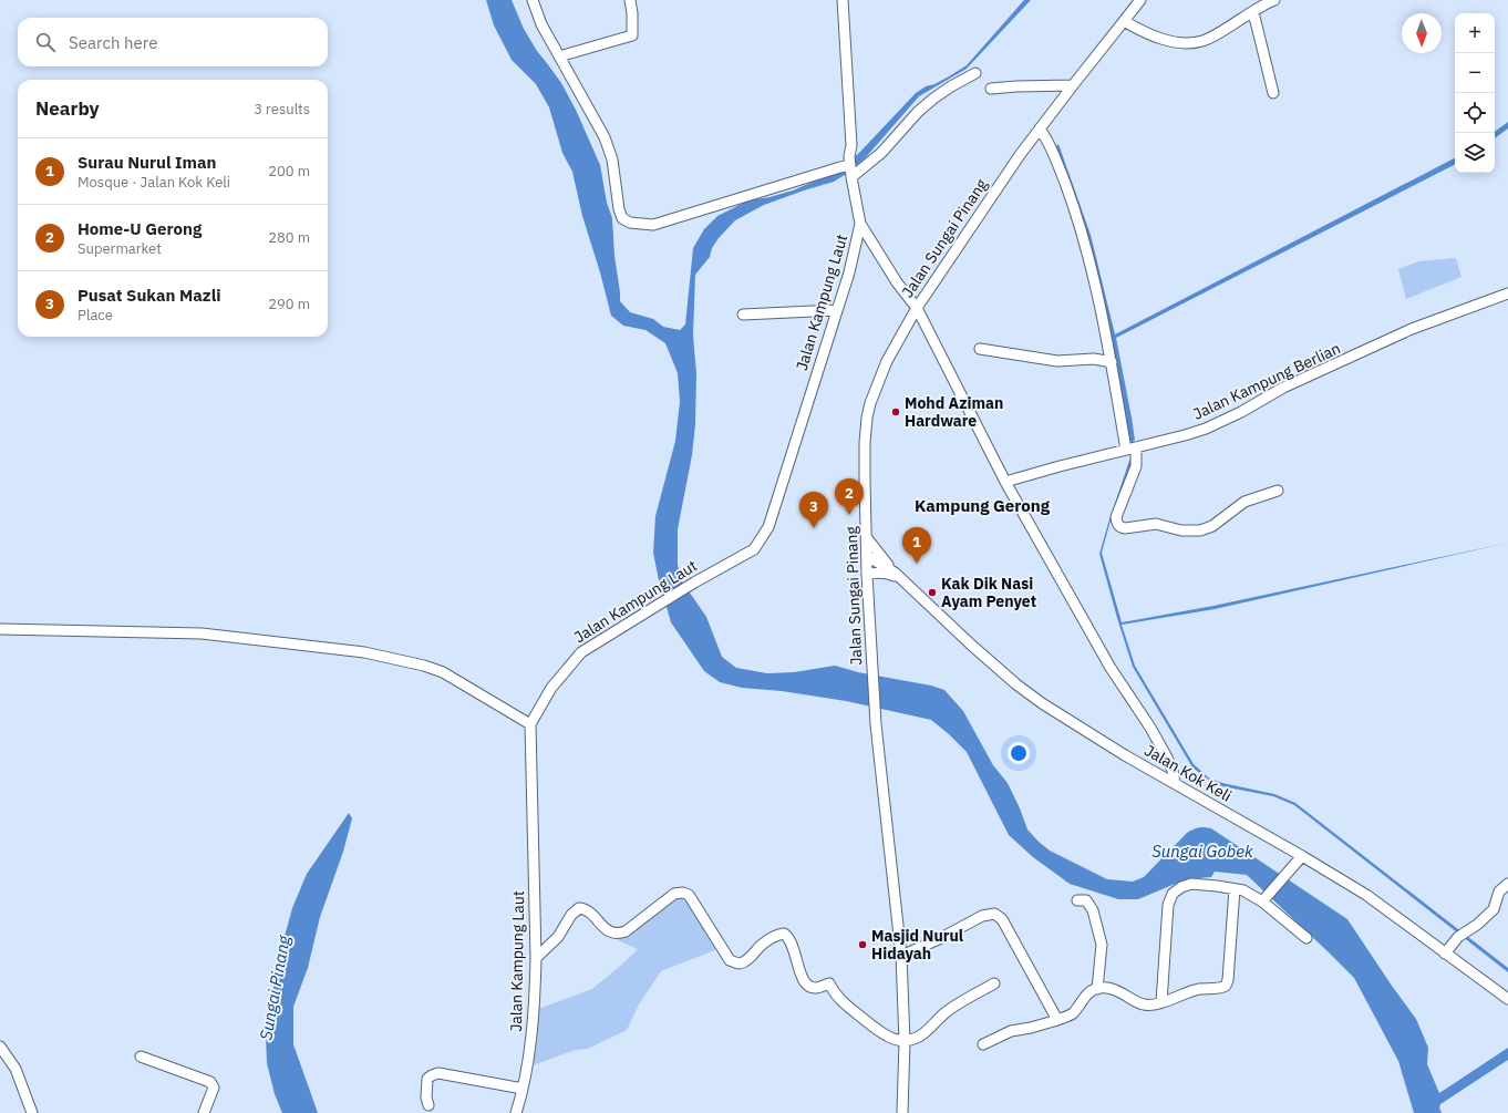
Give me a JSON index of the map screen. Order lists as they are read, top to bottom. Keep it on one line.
{"streets":{"street":["Jalan Sungai Pinang","Jalan Kampung Laut","Jalan Kampung Berlian","Jalan Kok Keli"]},"crossings":[["Jalan Sungai Pinang","Jalan Kok Keli"]],"districts":["Kampung Gerong"],"water":["Sungai Gobek","Sungai Pinang"],"places":["Mohd Aziman Hardware","Kak Dik Nasi Ayam Penyet","Masjid Nurul Hidayah"],"north":"bottom","page":{"map_buttons":["+","−"],"search":"Search here","heading":["Nearby","3 results"],"list":[{"mark":"1","name":"Surau Nurul Iman","note":"Mosque · Jalan Kok Keli","value":"200 m"},{"mark":"2","name":"Home-U Gerong","note":"Supermarket","value":"280 m"},{"mark":"3","name":"Pusat Sukan Mazli","note":"Place","value":"290 m"}],"pins":["2","3","1"]}}
